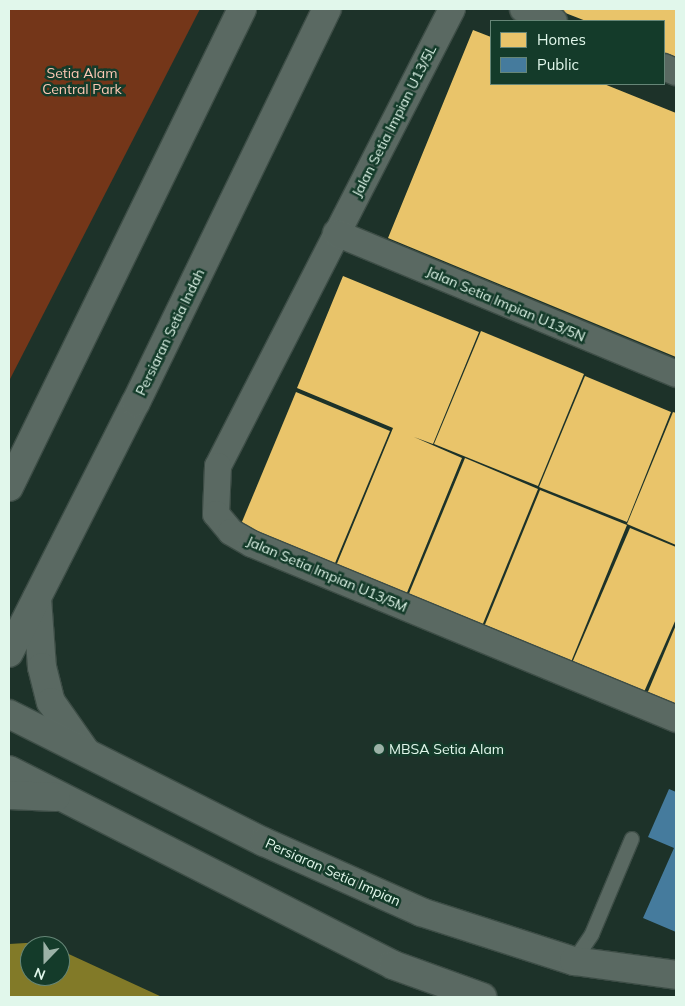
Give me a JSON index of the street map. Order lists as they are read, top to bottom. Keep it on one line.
{"streets":{"street":["Jalan Setia Impian U13/5L","Jalan Setia Impian U13/5N","Persiaran Setia Indah","Jalan Setia Impian U13/5M","Persiaran Setia Impian"]},"crossings":[["Jalan Setia Impian U13/5L","Jalan Setia Impian U13/5N"],["Jalan Setia Impian U13/5L","Jalan Setia Impian U13/5M"],["Jalan Setia Impian U13/5N","Jalan Setia Impian U13/5M"]],"parks":["Setia Alam Central Park"],"places":["MBSA Setia Alam"],"legend":["Homes","Public"],"north":"bottom"}
